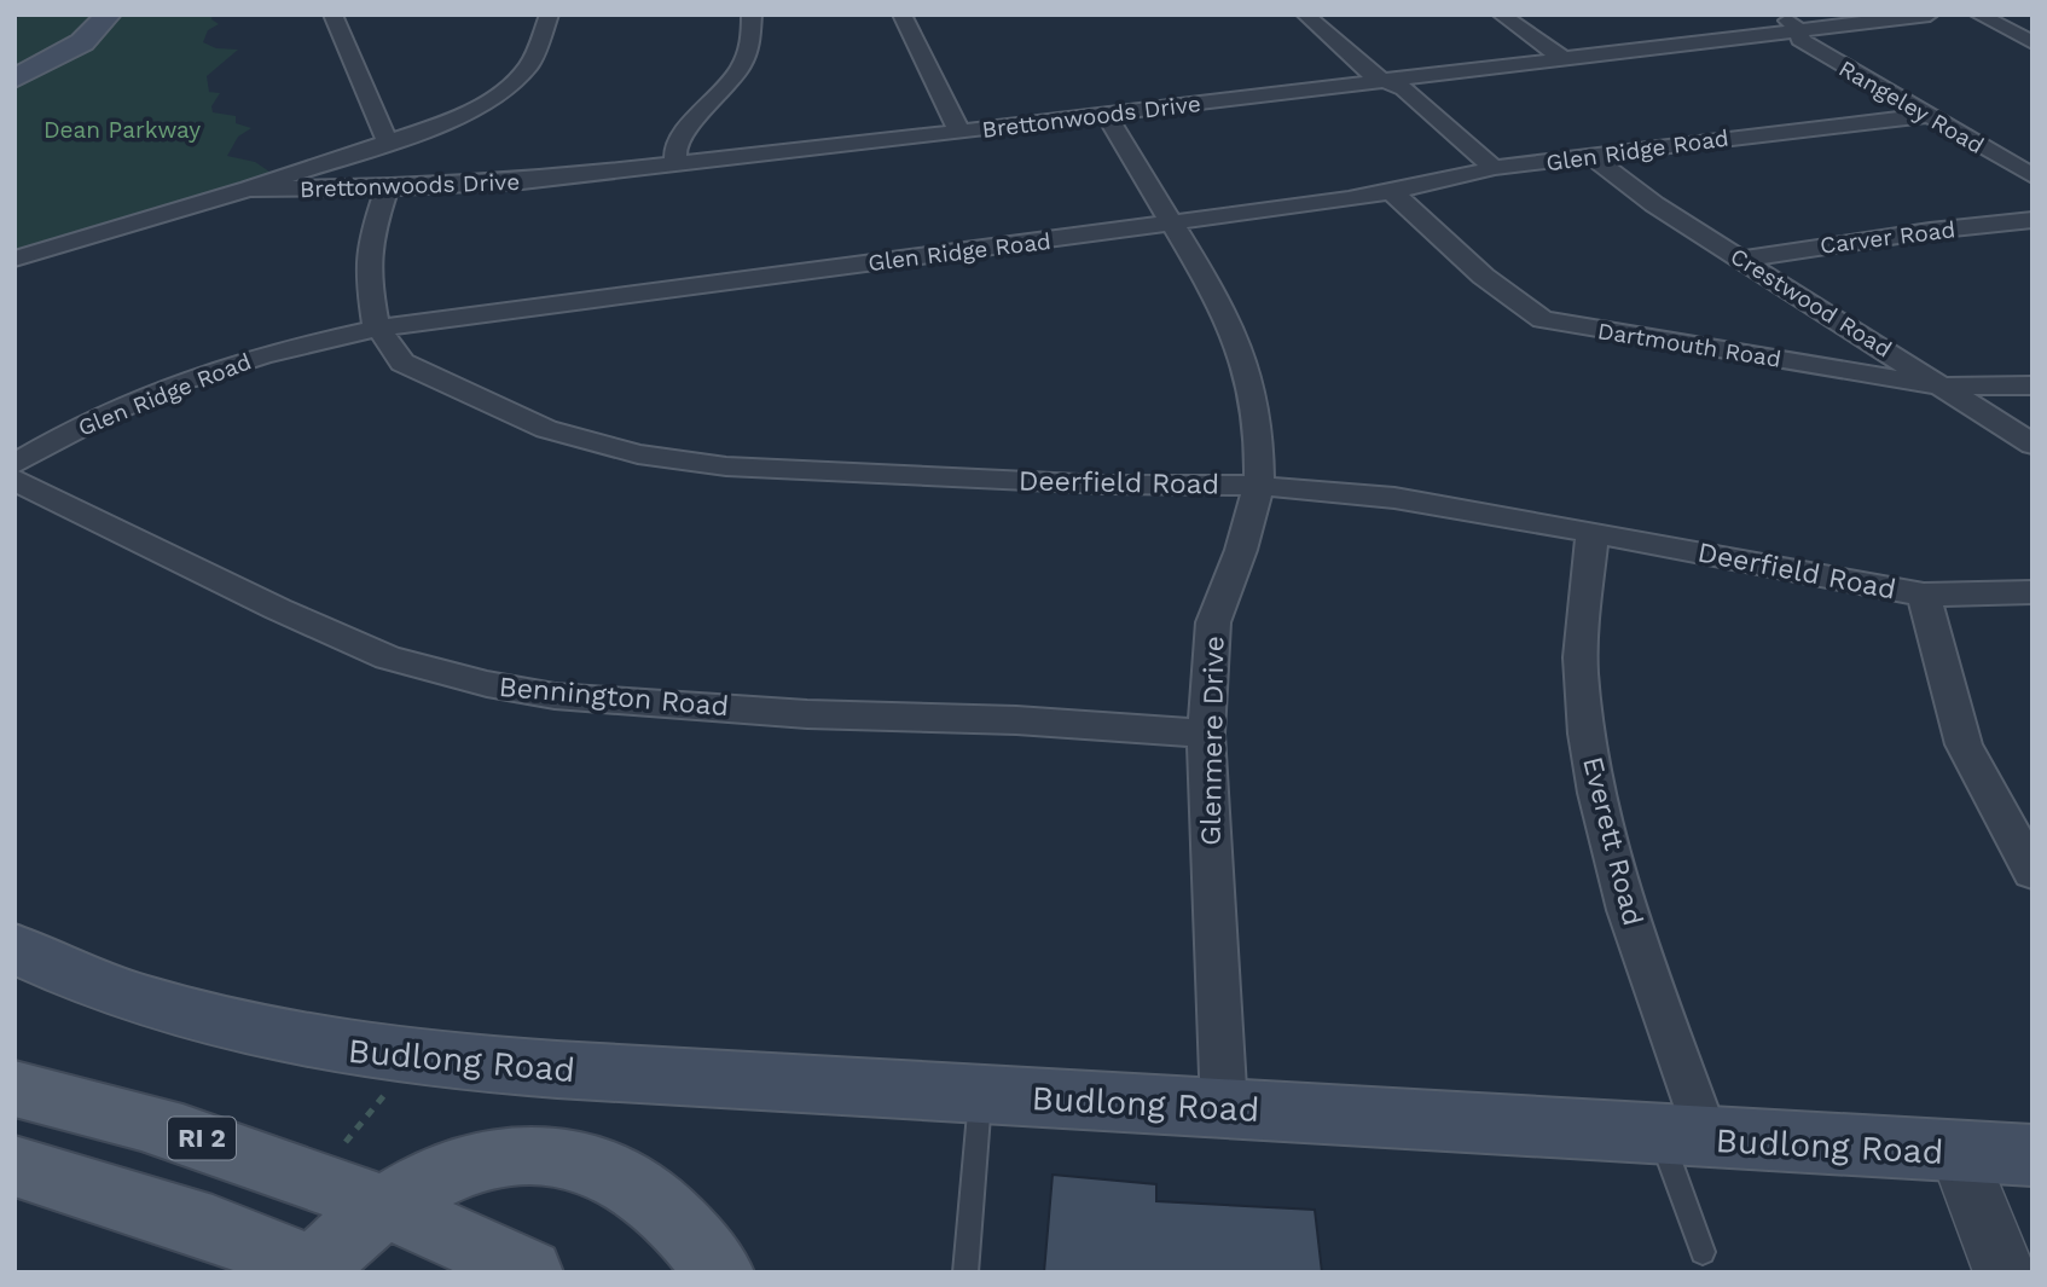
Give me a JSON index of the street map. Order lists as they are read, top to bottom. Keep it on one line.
{"streets":{"main road":["Budlong Road","RI 2"],"street":["Rangeley Road","Brettonwoods Drive","Glen Ridge Road","Carver Road","Crestwood Road","Dartmouth Road","Deerfield Road","Bennington Road","Glenmere Drive","Everett Road"]},"crossings":[["Rangeley Road","Brettonwoods Drive"],["Rangeley Road","Glen Ridge Road"],["Brettonwoods Drive","Deerfield Road"],["Brettonwoods Drive","Glenmere Drive"],["Glen Ridge Road","Crestwood Road"],["Glen Ridge Road","Dartmouth Road"],["Glen Ridge Road","Deerfield Road"],["Glen Ridge Road","Glenmere Drive"],["Carver Road","Crestwood Road"],["Crestwood Road","Dartmouth Road"],["Deerfield Road","Glenmere Drive"],["Deerfield Road","Everett Road"],["Bennington Road","Glenmere Drive"],["Glenmere Drive","Budlong Road"],["Everett Road","Budlong Road"]],"parks":["Dean Parkway"]}
